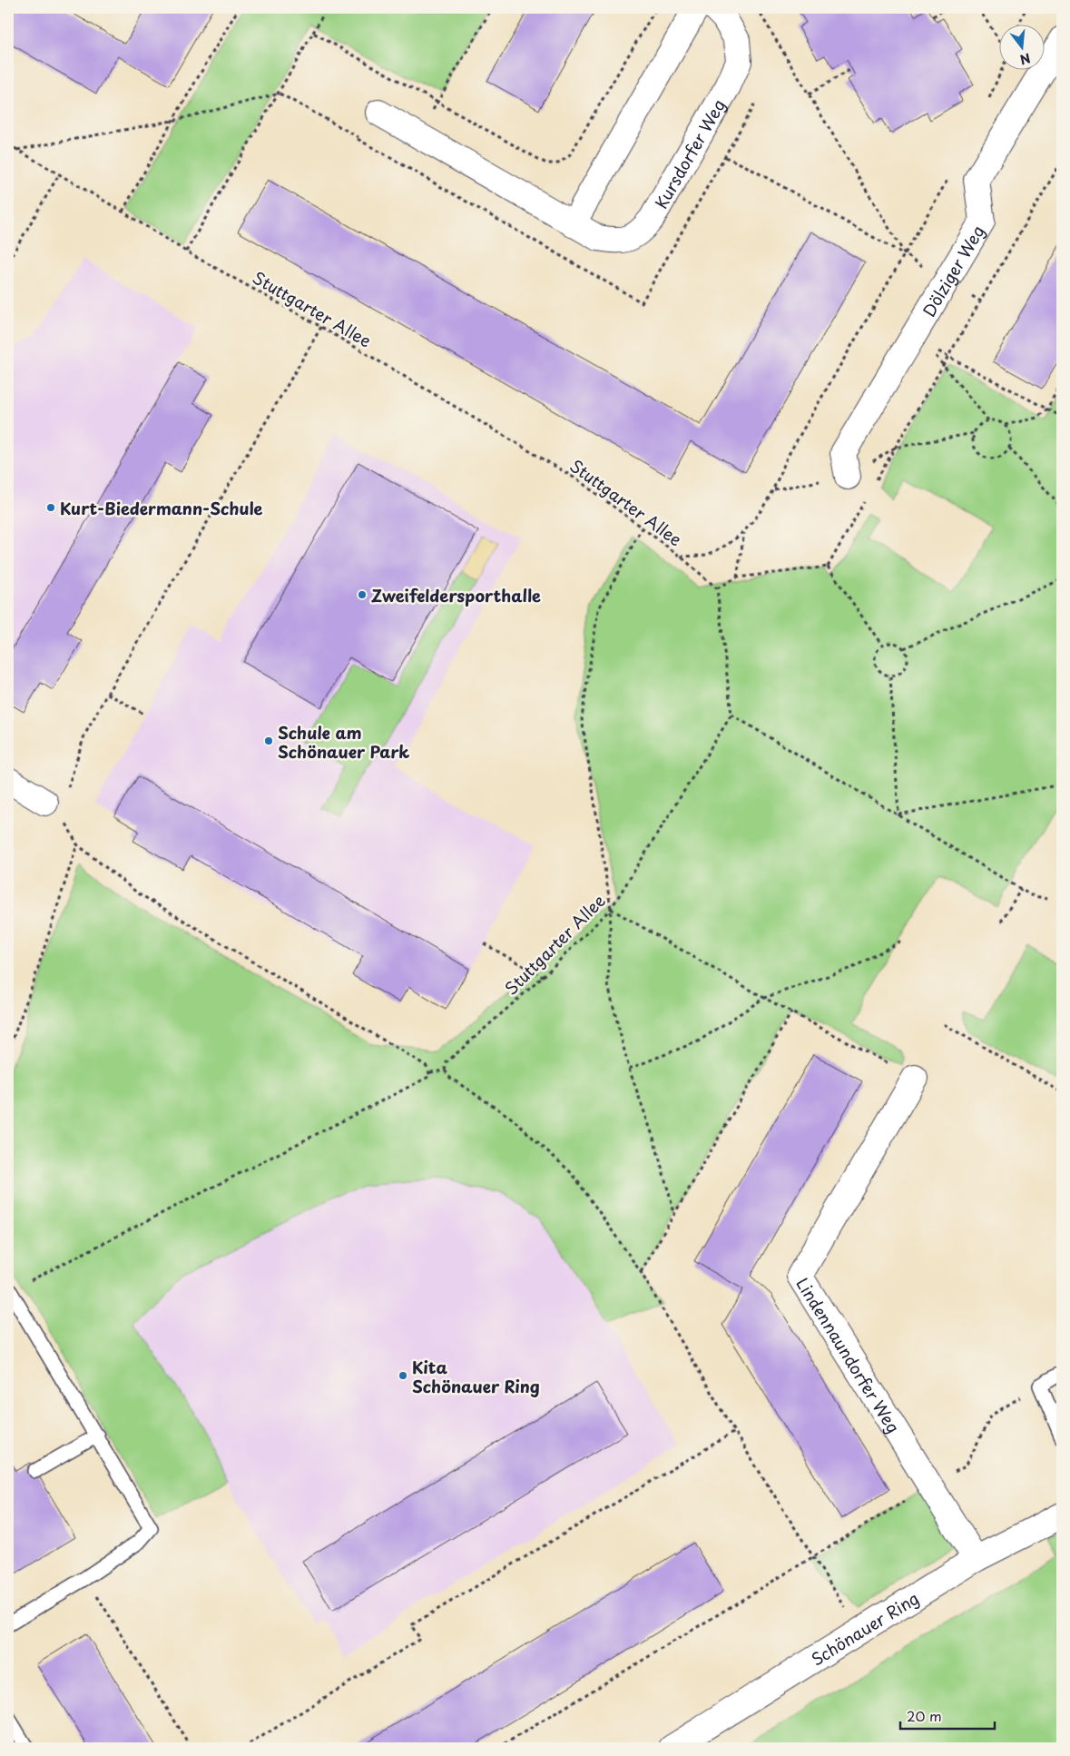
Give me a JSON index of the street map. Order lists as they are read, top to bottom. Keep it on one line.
{"streets":{"street":["Kursdorfer Weg","Dölziger Weg","Lindennaundorfer Weg","Schönauer Ring"],"path":["Stuttgarter Allee"]},"crossings":[["Lindennaundorfer Weg","Schönauer Ring"]],"places":["Kurt-Biedermann-Schule","Zweifeldersporthalle","Schule am Schönauer Park","Kita Schönauer Ring"],"scale_bar":"20 m","north":"bottom"}
